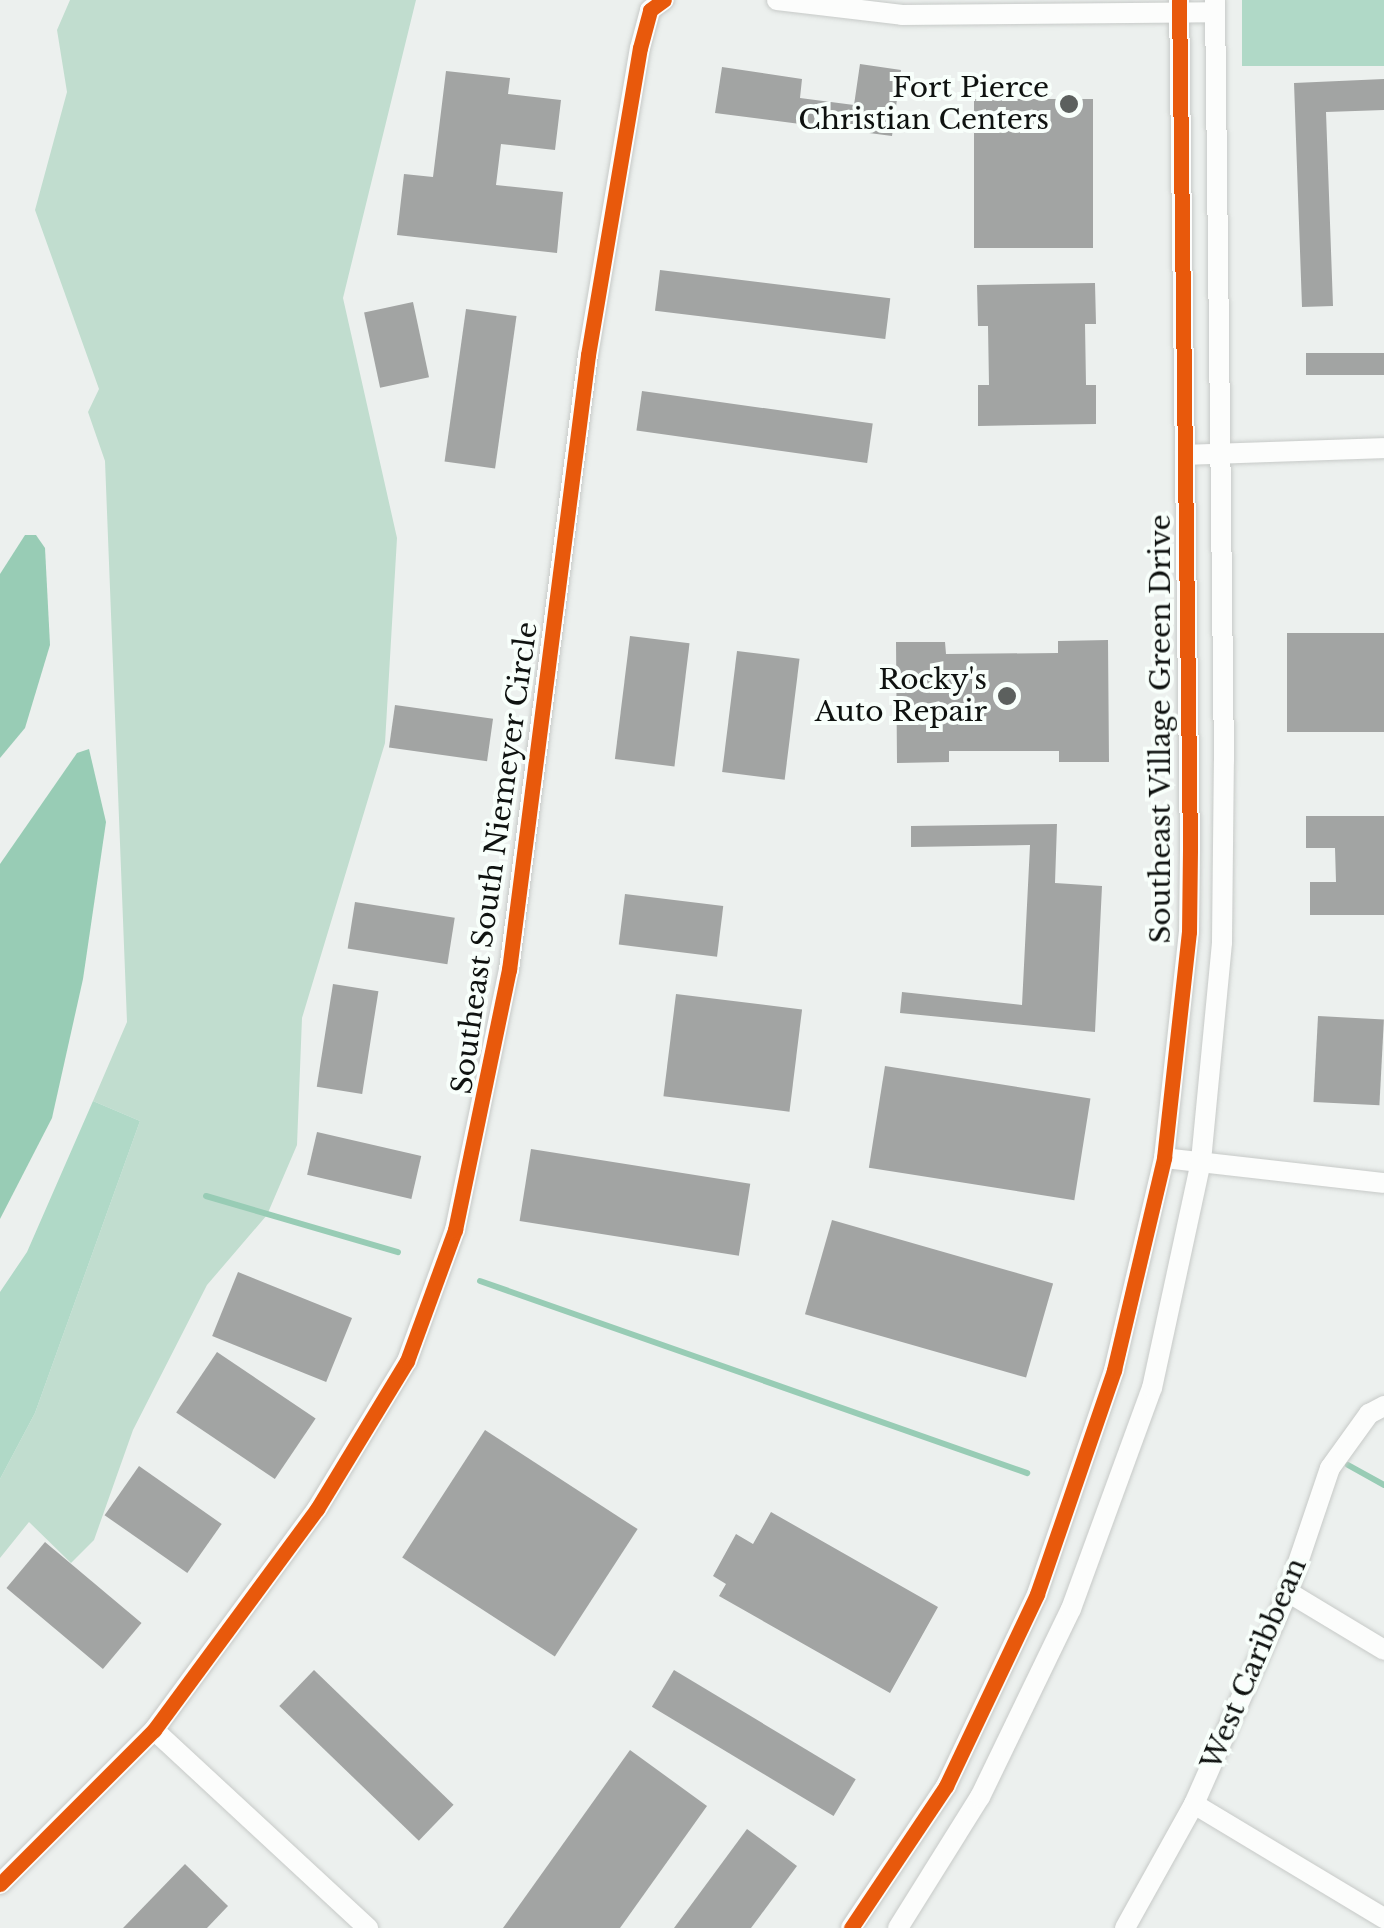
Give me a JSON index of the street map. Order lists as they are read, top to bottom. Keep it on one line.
{"streets":{"street":["Southeast Village Green Drive","Southeast South Niemeyer Circle","West Caribbean"]},"places":["Fort Pierce Christian Centers","Rocky's Auto Repair"]}
